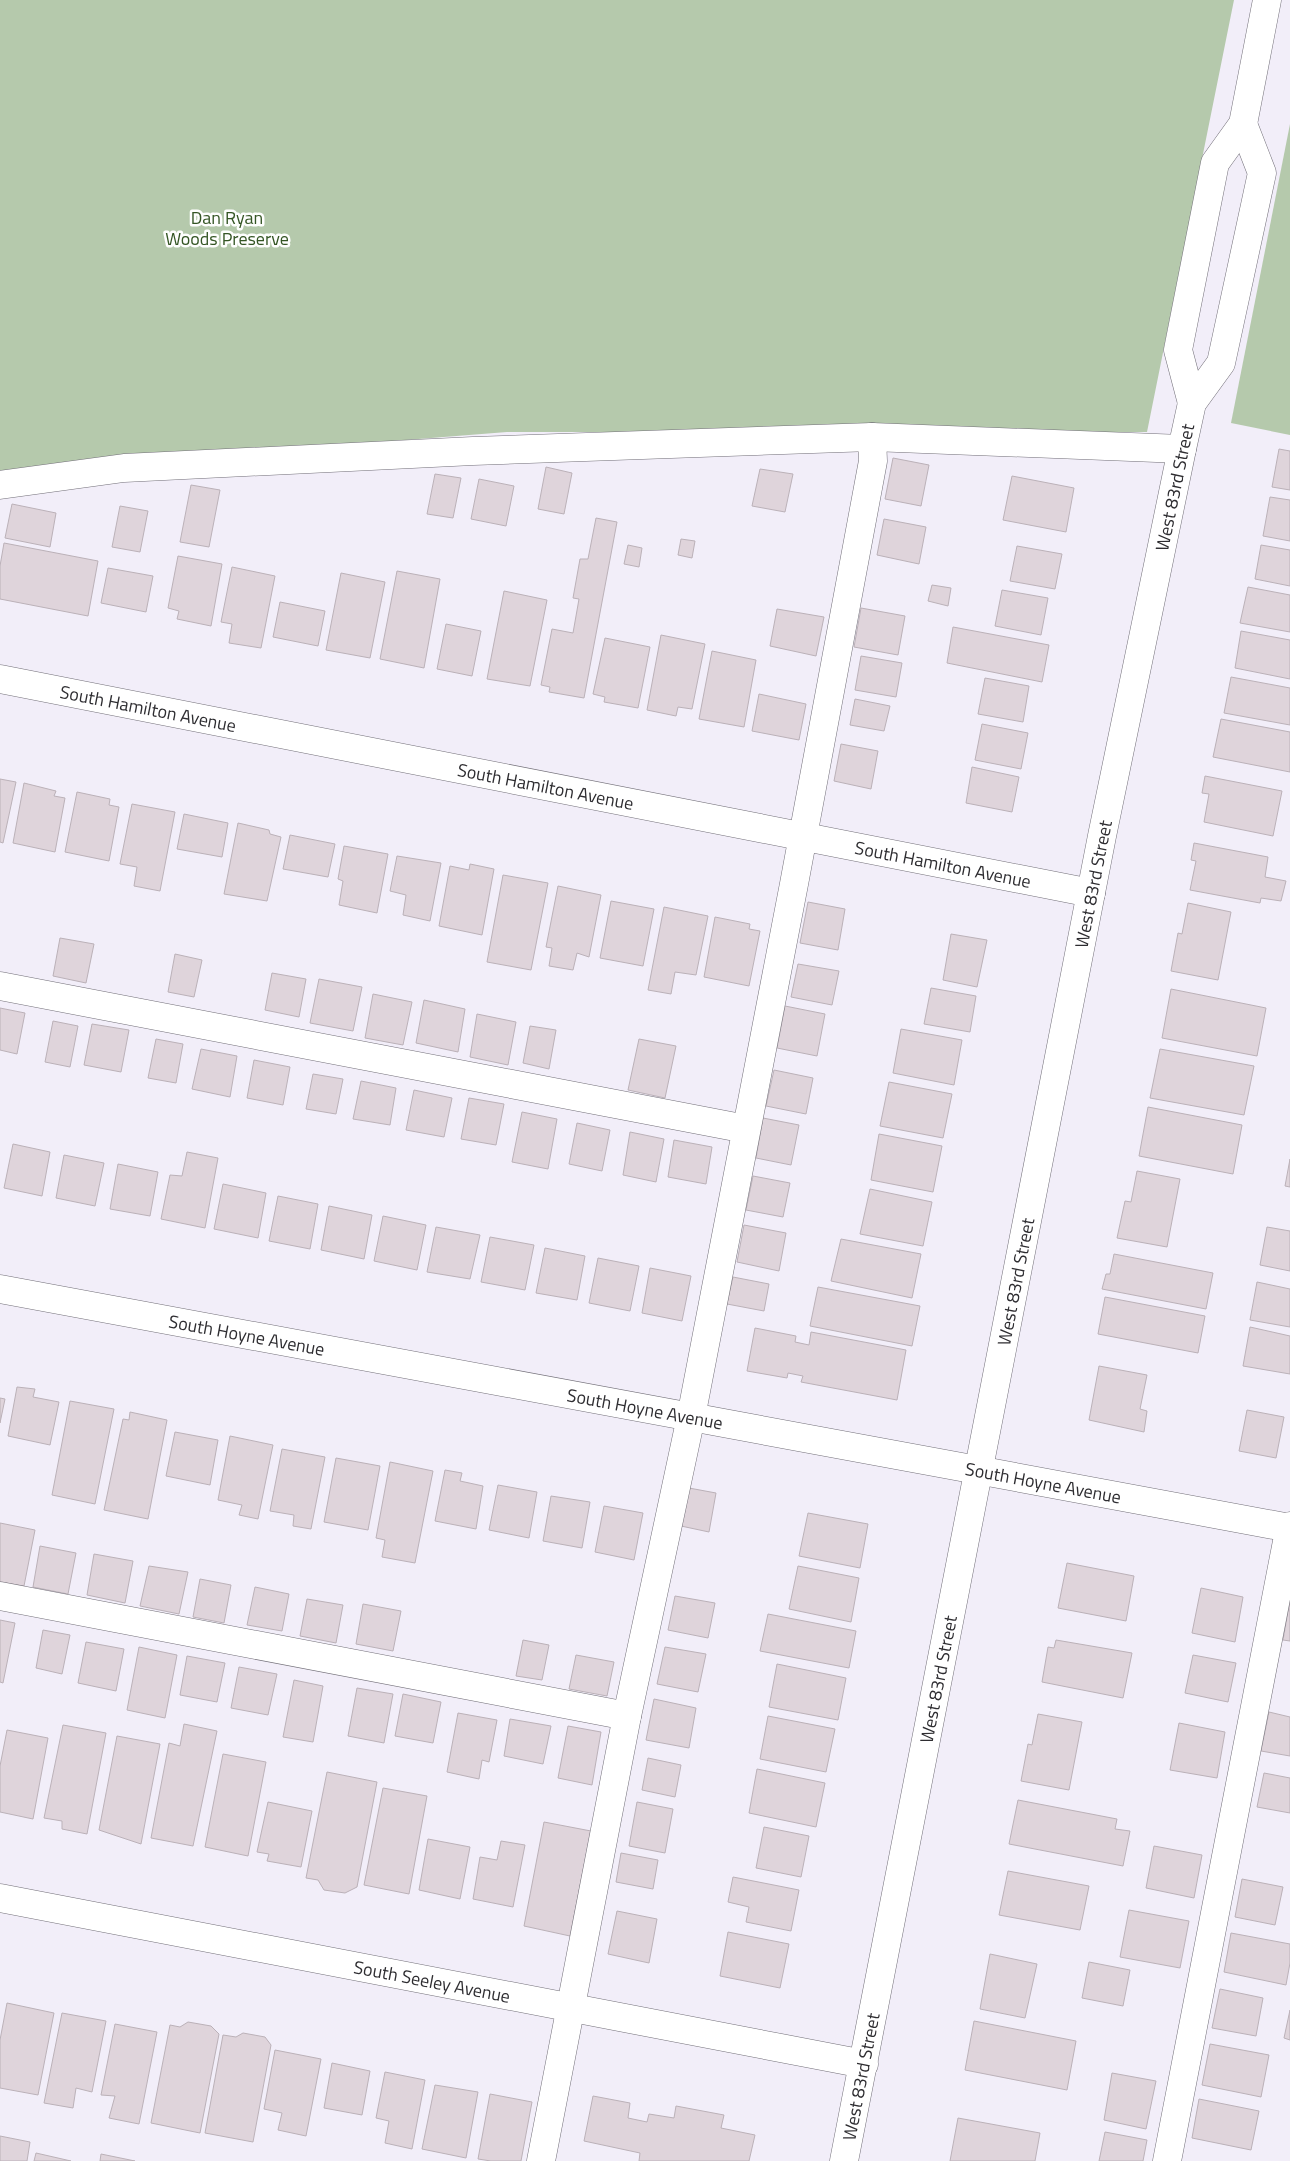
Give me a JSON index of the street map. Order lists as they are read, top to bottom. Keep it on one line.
{"streets":{"street":["West 83rd Street","South Hamilton Avenue","South Hoyne Avenue","South Seeley Avenue"]},"crossings":[["West 83rd Street","South Hamilton Avenue"],["West 83rd Street","South Hoyne Avenue"],["West 83rd Street","South Seeley Avenue"]],"parks":["Dan Ryan Woods Preserve"]}
